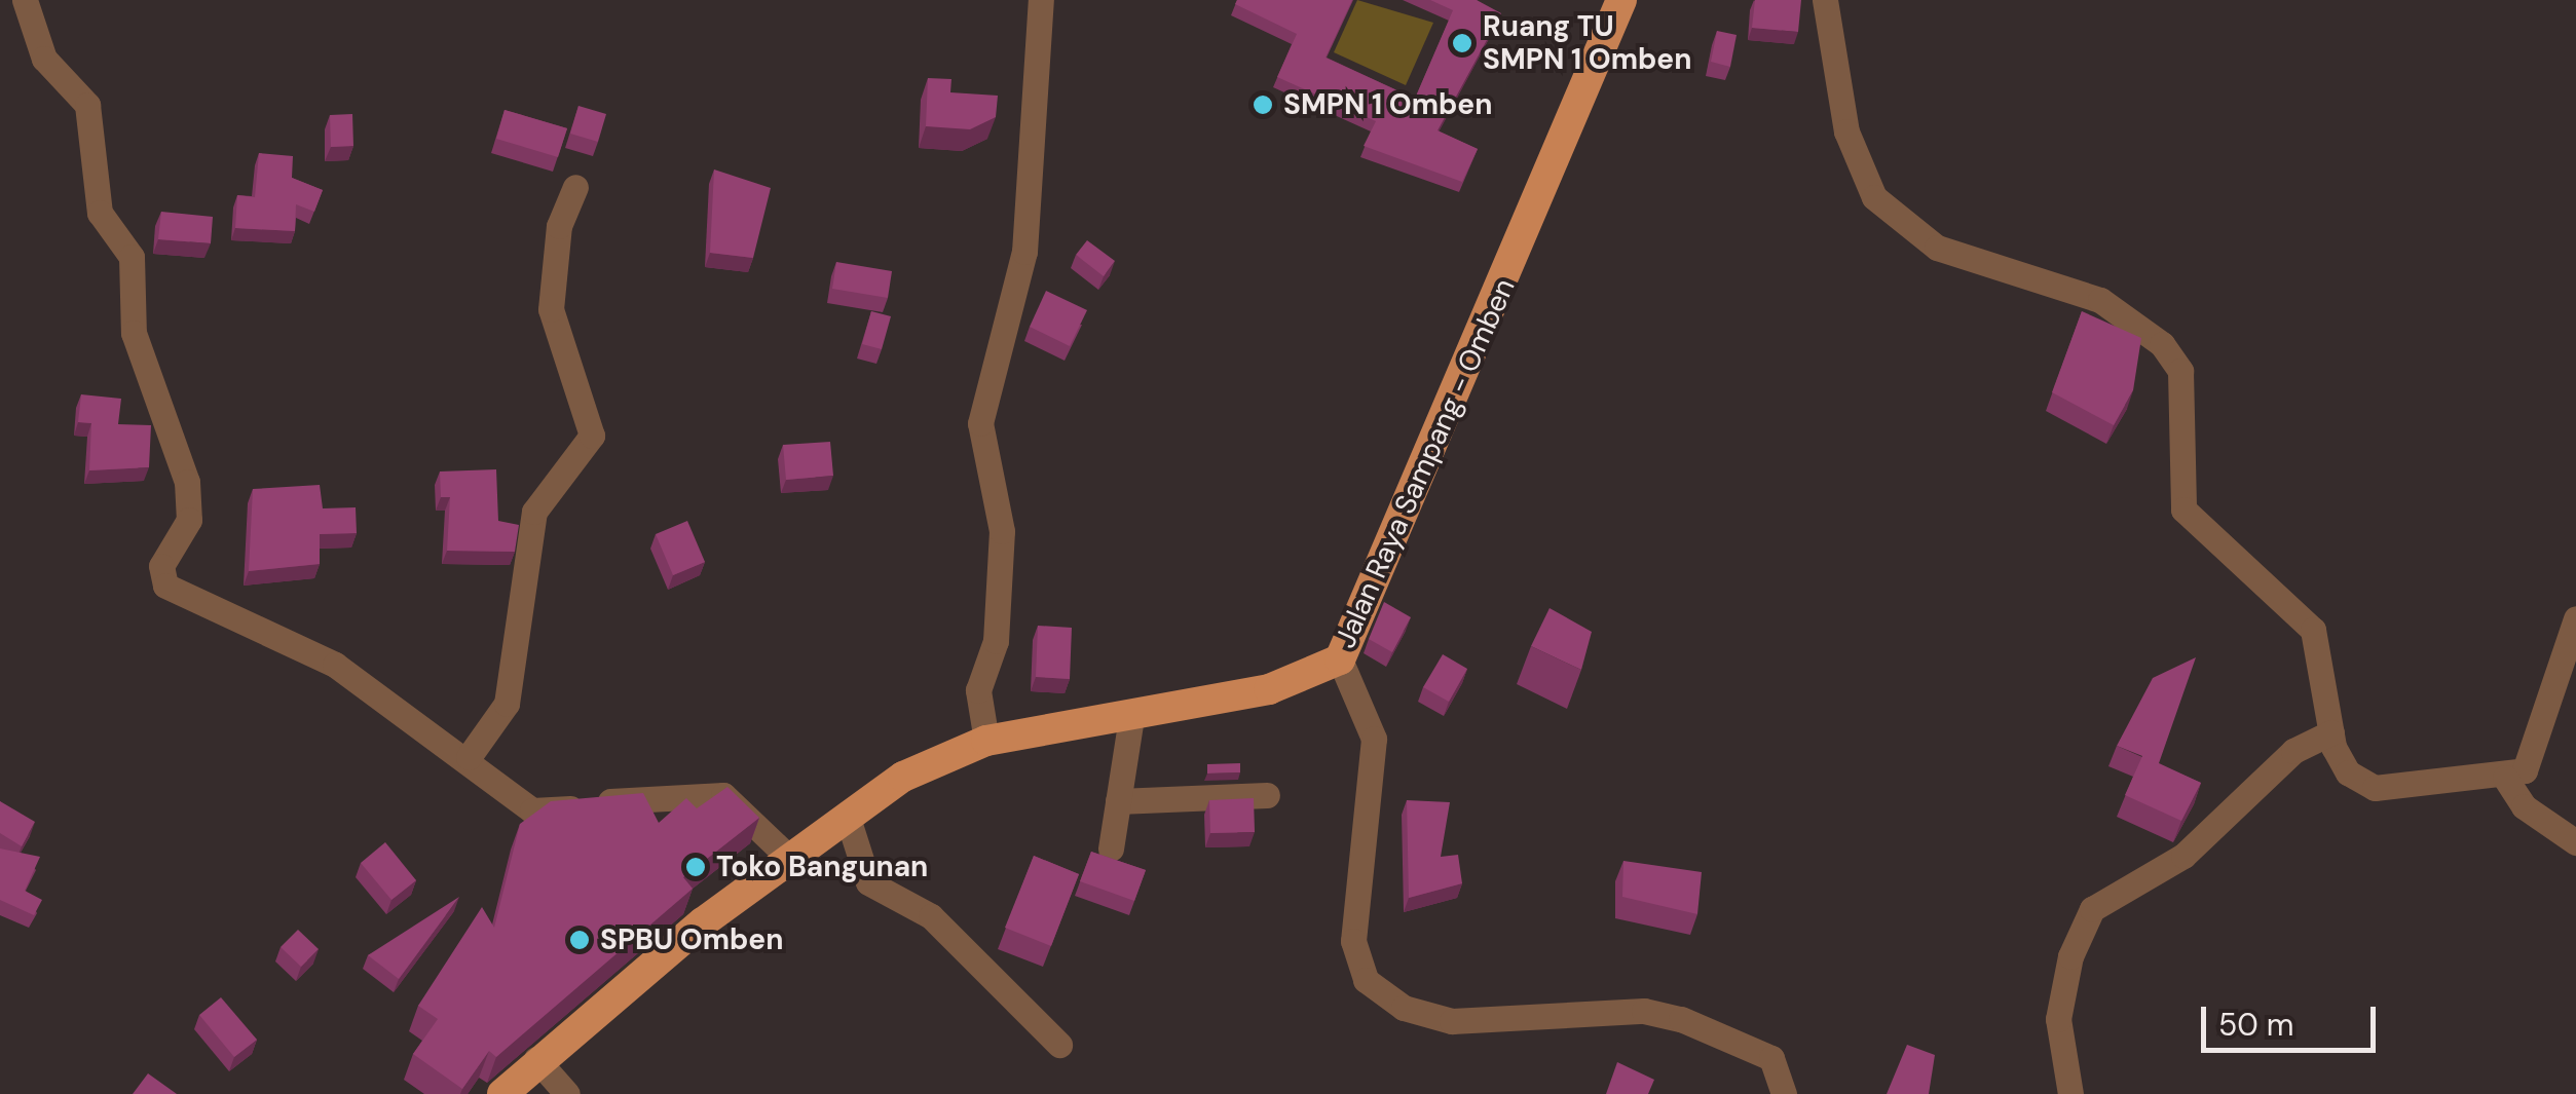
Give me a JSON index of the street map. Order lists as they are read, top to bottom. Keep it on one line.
{"streets":{"main road":["Jalan Raya Sampang - Omben"]},"places":["Ruang TU SMPN 1 Omben","SMPN 1 Omben","Toko Bangunan","SPBU Omben"],"scale_bar":"50 m"}
